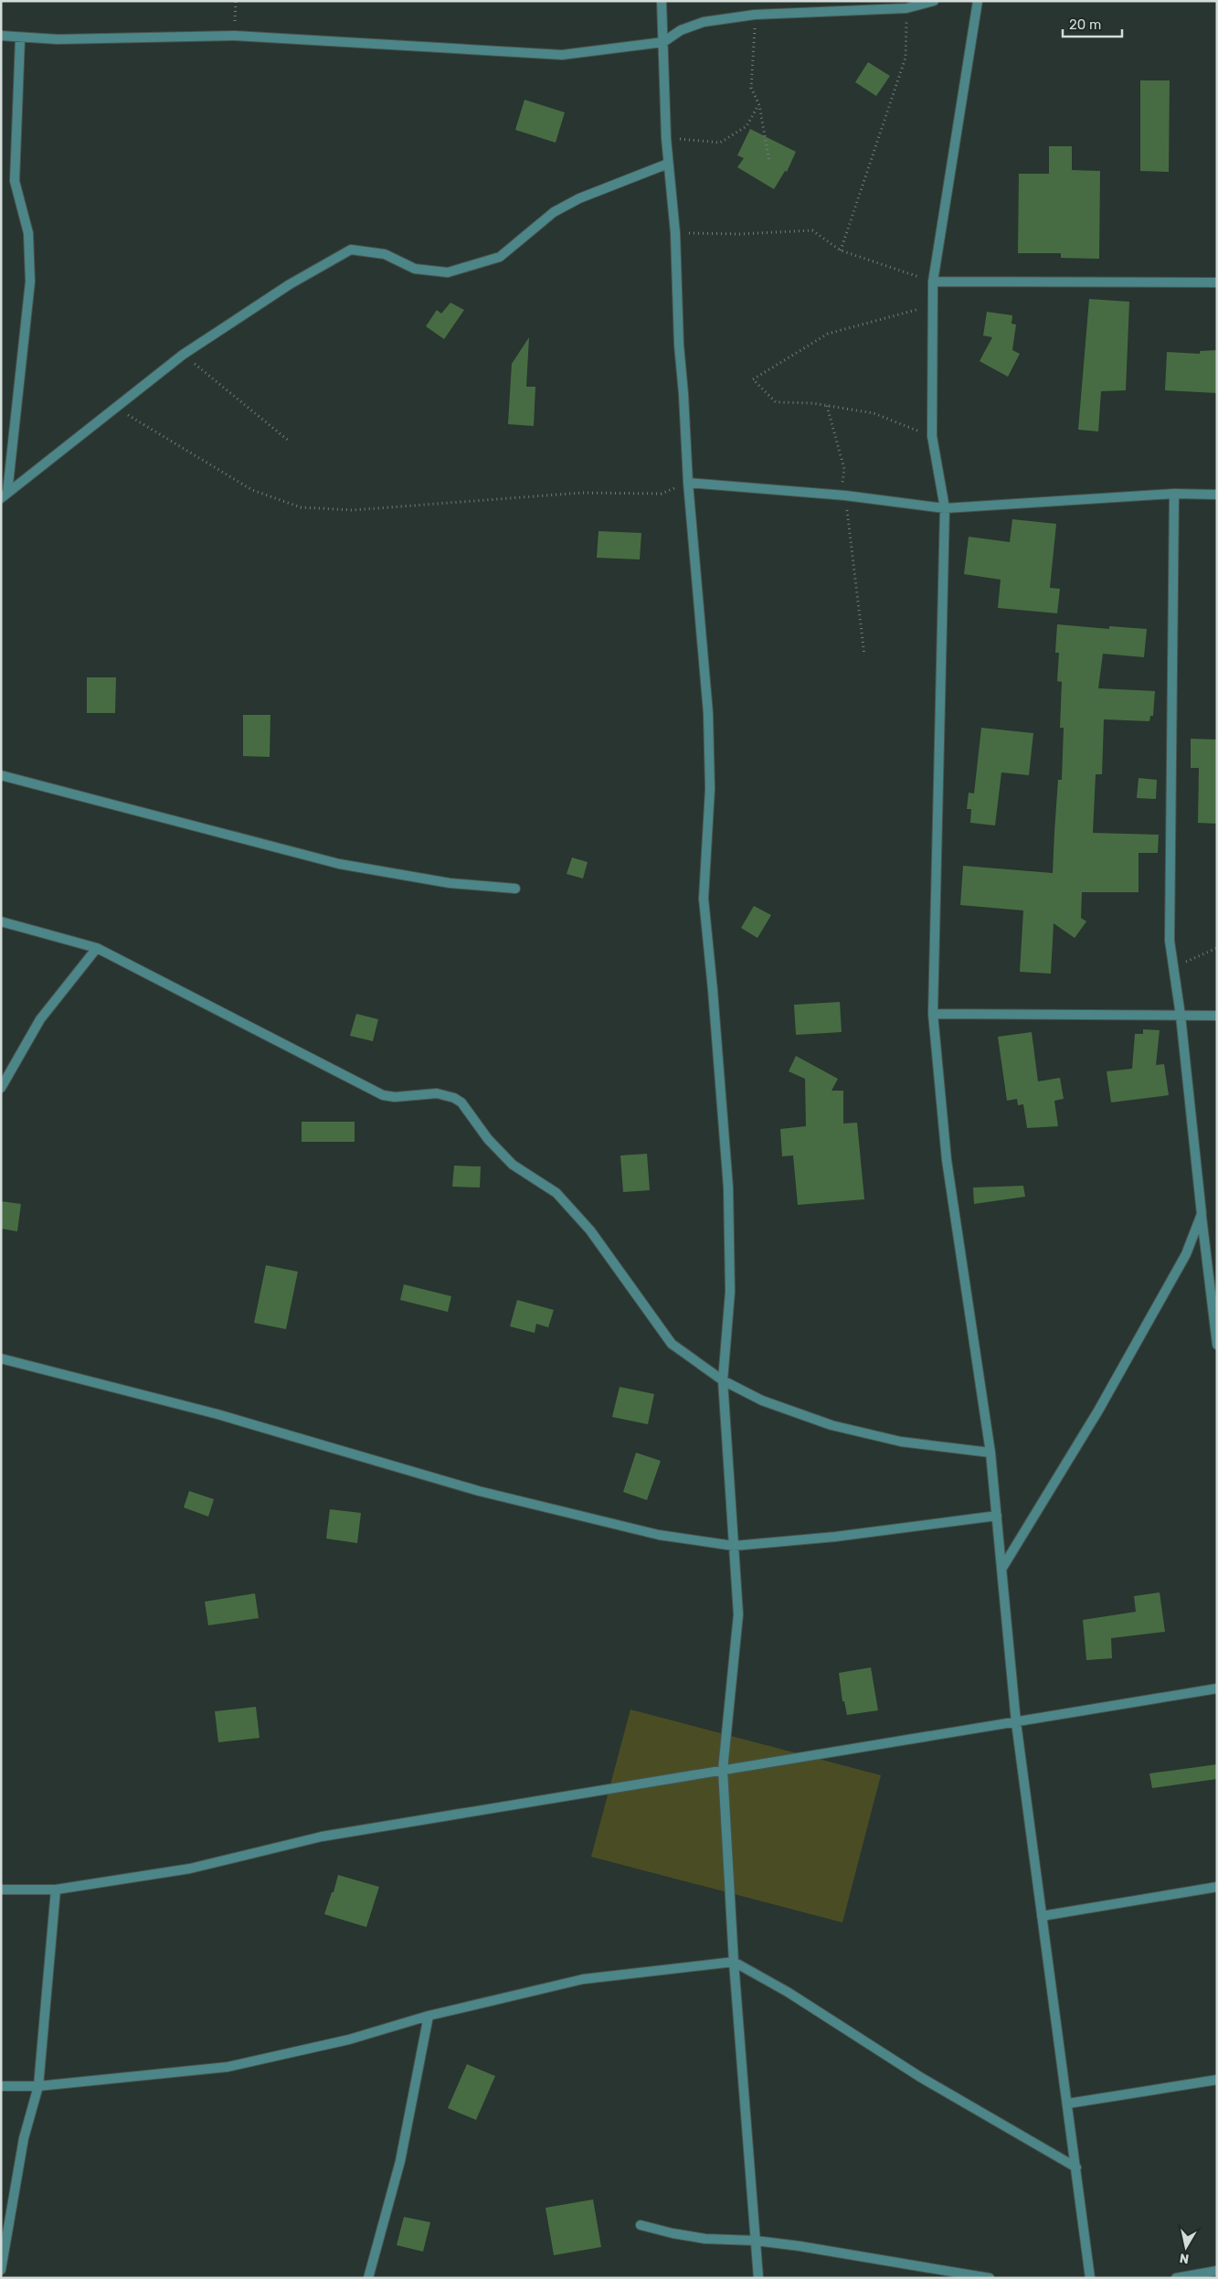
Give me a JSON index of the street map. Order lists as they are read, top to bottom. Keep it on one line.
{"scale_bar":"20 m","north":"bottom"}
